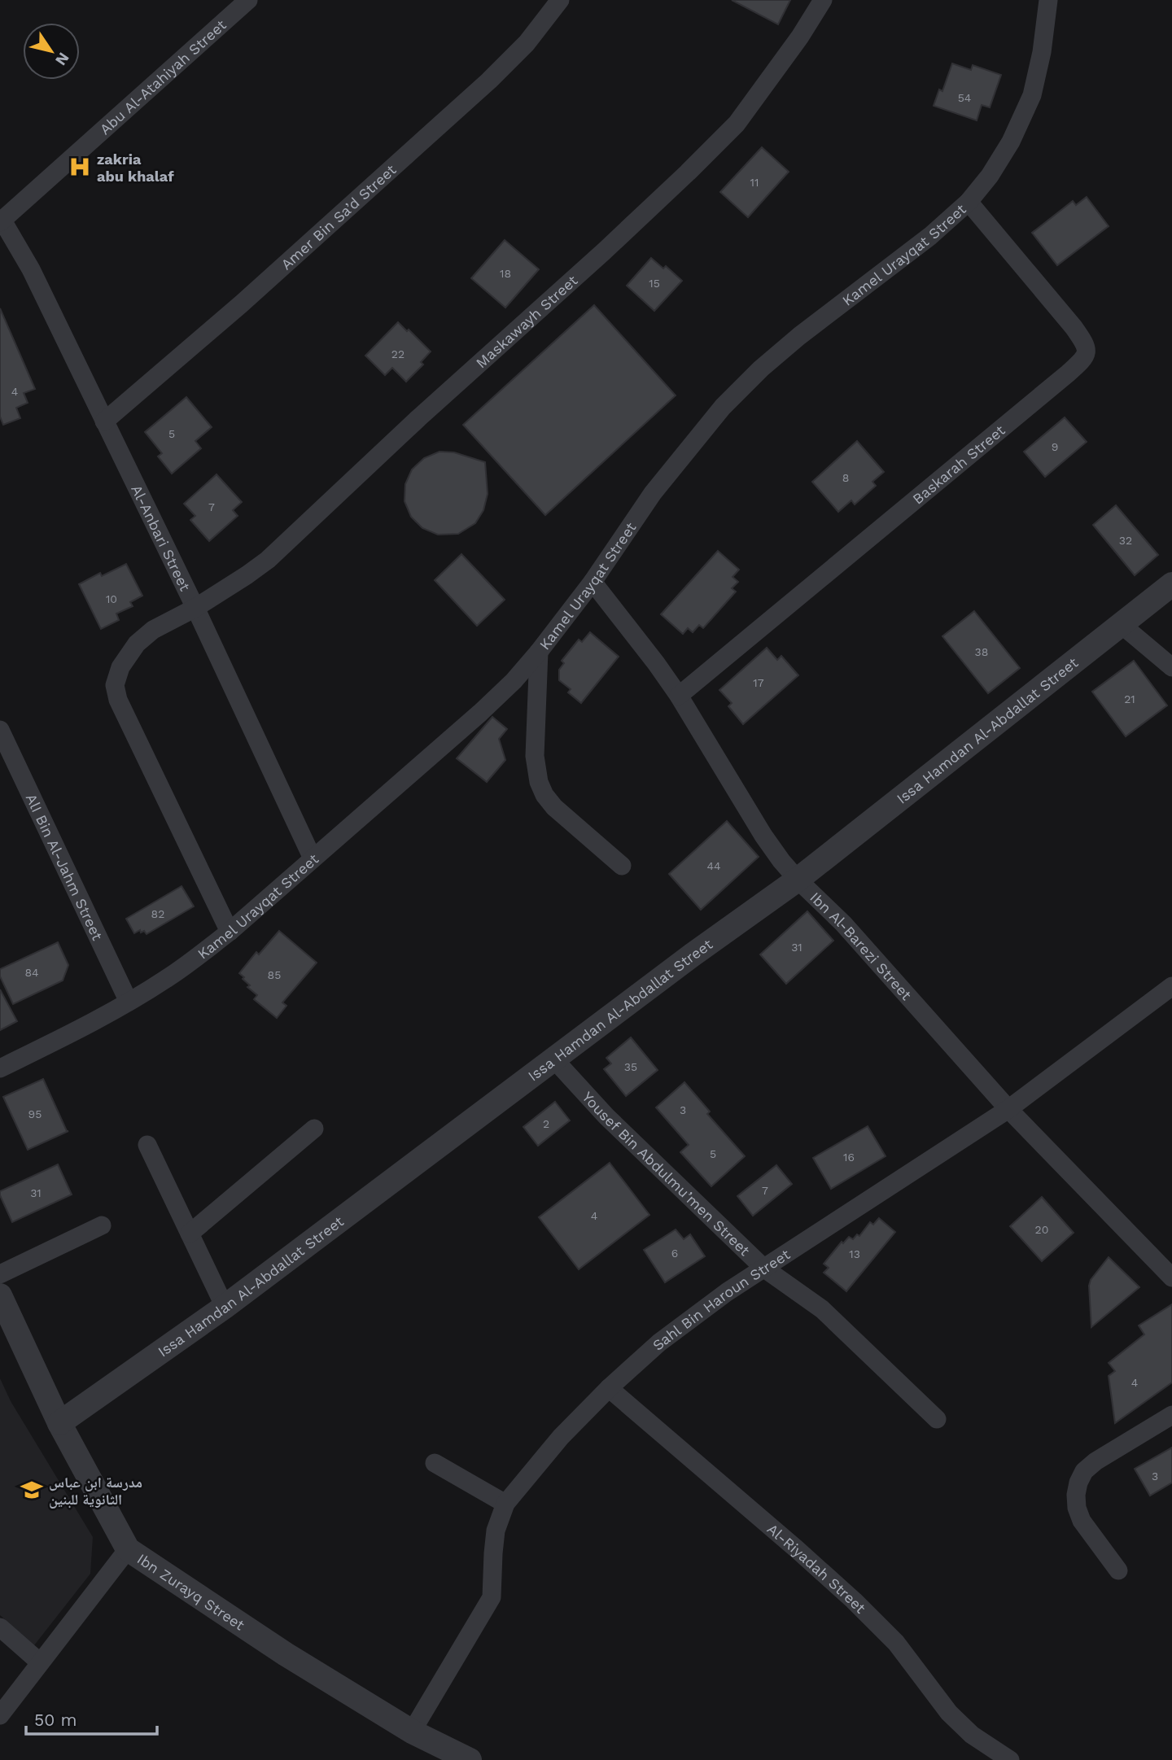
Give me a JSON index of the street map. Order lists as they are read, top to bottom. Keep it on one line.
{"streets":{"street":["Abu Al-Atahiyah Street","Amer Bin Sa’d Street","Kamel Urayqat Street","Maskawayh Street","Baskarah Street","Al-Anbari Street","Issa Hamdan Al-Abdallat Street","AlI Bin Al-Jahm Street","Ibn Al-Barezi Street","Yousef Bin Abdulmu’men Street","Sahl Bin Haroun Street","Al-Riyadah Street","Ibn Zurayq Street"]},"crossings":[["Abu Al-Atahiyah Street","Al-Anbari Street"],["Amer Bin Sa’d Street","Al-Anbari Street"],["Kamel Urayqat Street","Maskawayh Street"],["Kamel Urayqat Street","Baskarah Street"],["Kamel Urayqat Street","Al-Anbari Street"],["Kamel Urayqat Street","AlI Bin Al-Jahm Street"],["Kamel Urayqat Street","Ibn Al-Barezi Street"],["Maskawayh Street","Al-Anbari Street"],["Baskarah Street","Ibn Al-Barezi Street"],["Issa Hamdan Al-Abdallat Street","Ibn Al-Barezi Street"],["Issa Hamdan Al-Abdallat Street","Yousef Bin Abdulmu’men Street"],["Issa Hamdan Al-Abdallat Street","Ibn Zurayq Street"],["Ibn Al-Barezi Street","Sahl Bin Haroun Street"],["Yousef Bin Abdulmu’men Street","Sahl Bin Haroun Street"],["Sahl Bin Haroun Street","Al-Riyadah Street"],["Sahl Bin Haroun Street","Ibn Zurayq Street"]],"places":{"hospital":["zakria abu khalaf"],"school or university":["مدرسة ابن عباس الثانوية للبنين"]},"house_numbers":["54","11","18","15","22","4","5","9","8","7","32","10","38","17","21","44","82","31","84","85","35","3","95","2","5","16","7","31","4","20","6","13","4","3"],"scale_bar":"50 m","north":"bottom right"}
